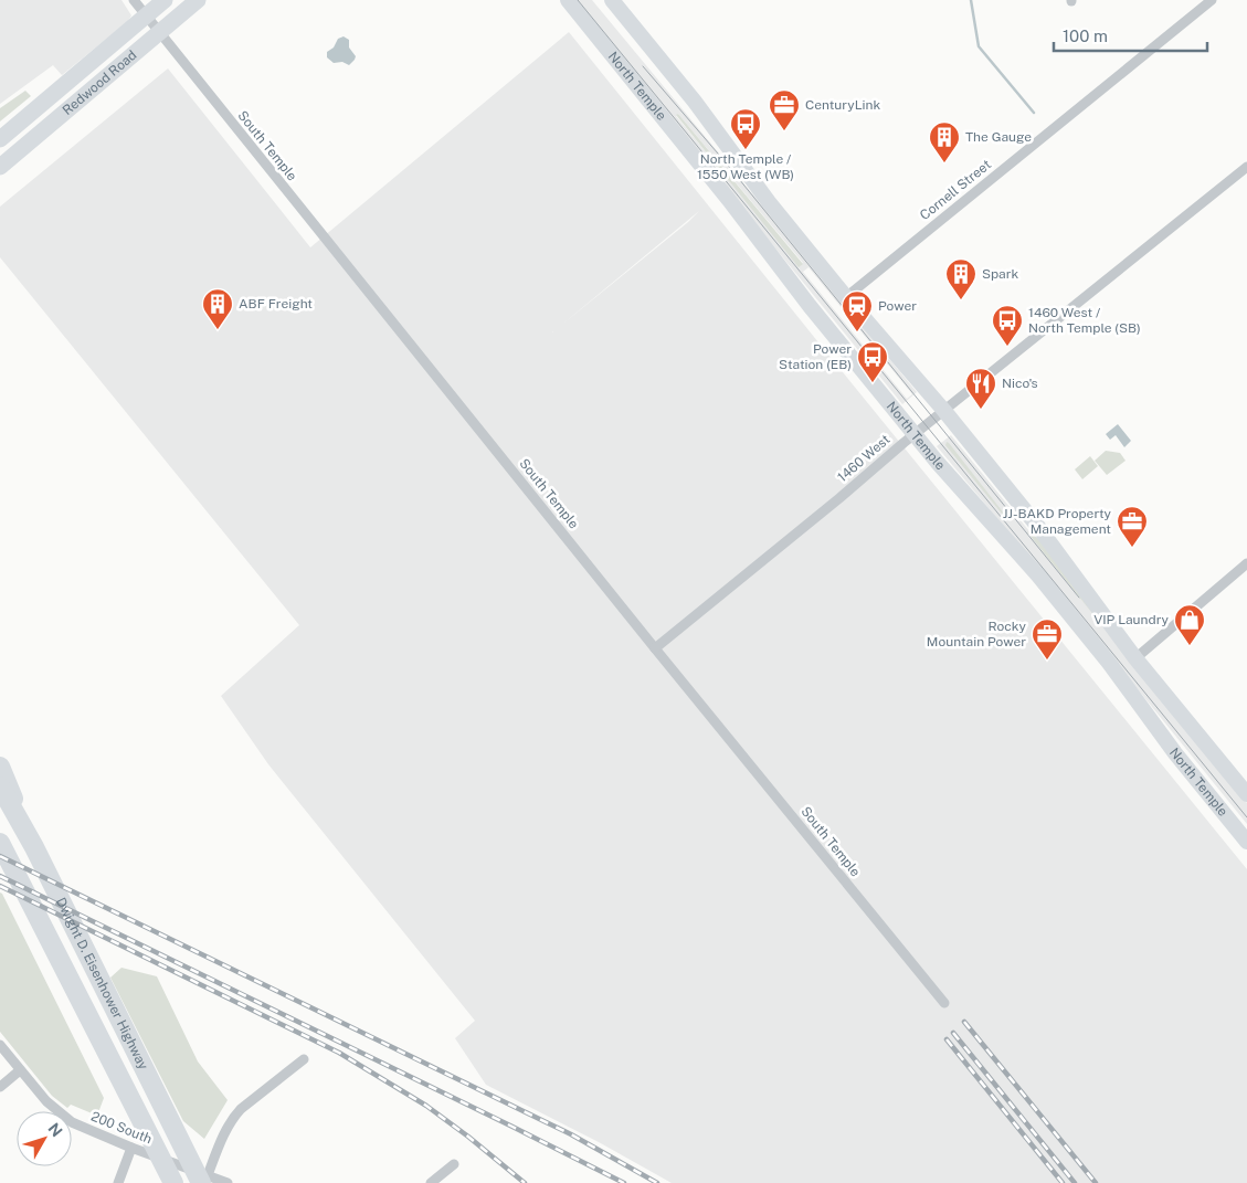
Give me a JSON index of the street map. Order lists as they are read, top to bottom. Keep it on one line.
{"streets":{"highway":["Dwight D. Eisenhower Highway"],"main road":["Redwood Road","North Temple"],"street":["South Temple","Cornell Street","1460 West","200 South"]},"crossings":[["Redwood Road","South Temple"],["North Temple","Cornell Street"],["North Temple","1460 West"],["South Temple","1460 West"],["Dwight D. Eisenhower Highway","200 South"]],"places":{"office":["CenturyLink","JJ-BAKD Property Management","Rocky Mountain Power"],"bus stop":["North Temple / 1550 West (WB)","1460 West / North Temple (SB)","Power Station (EB)"],"building":["The Gauge","Spark","ABF Freight"],"station":["Power"],"restaurant":["Nico's"],"shop":["VIP Laundry"]},"scale_bar":"100 m","north":"top right"}
